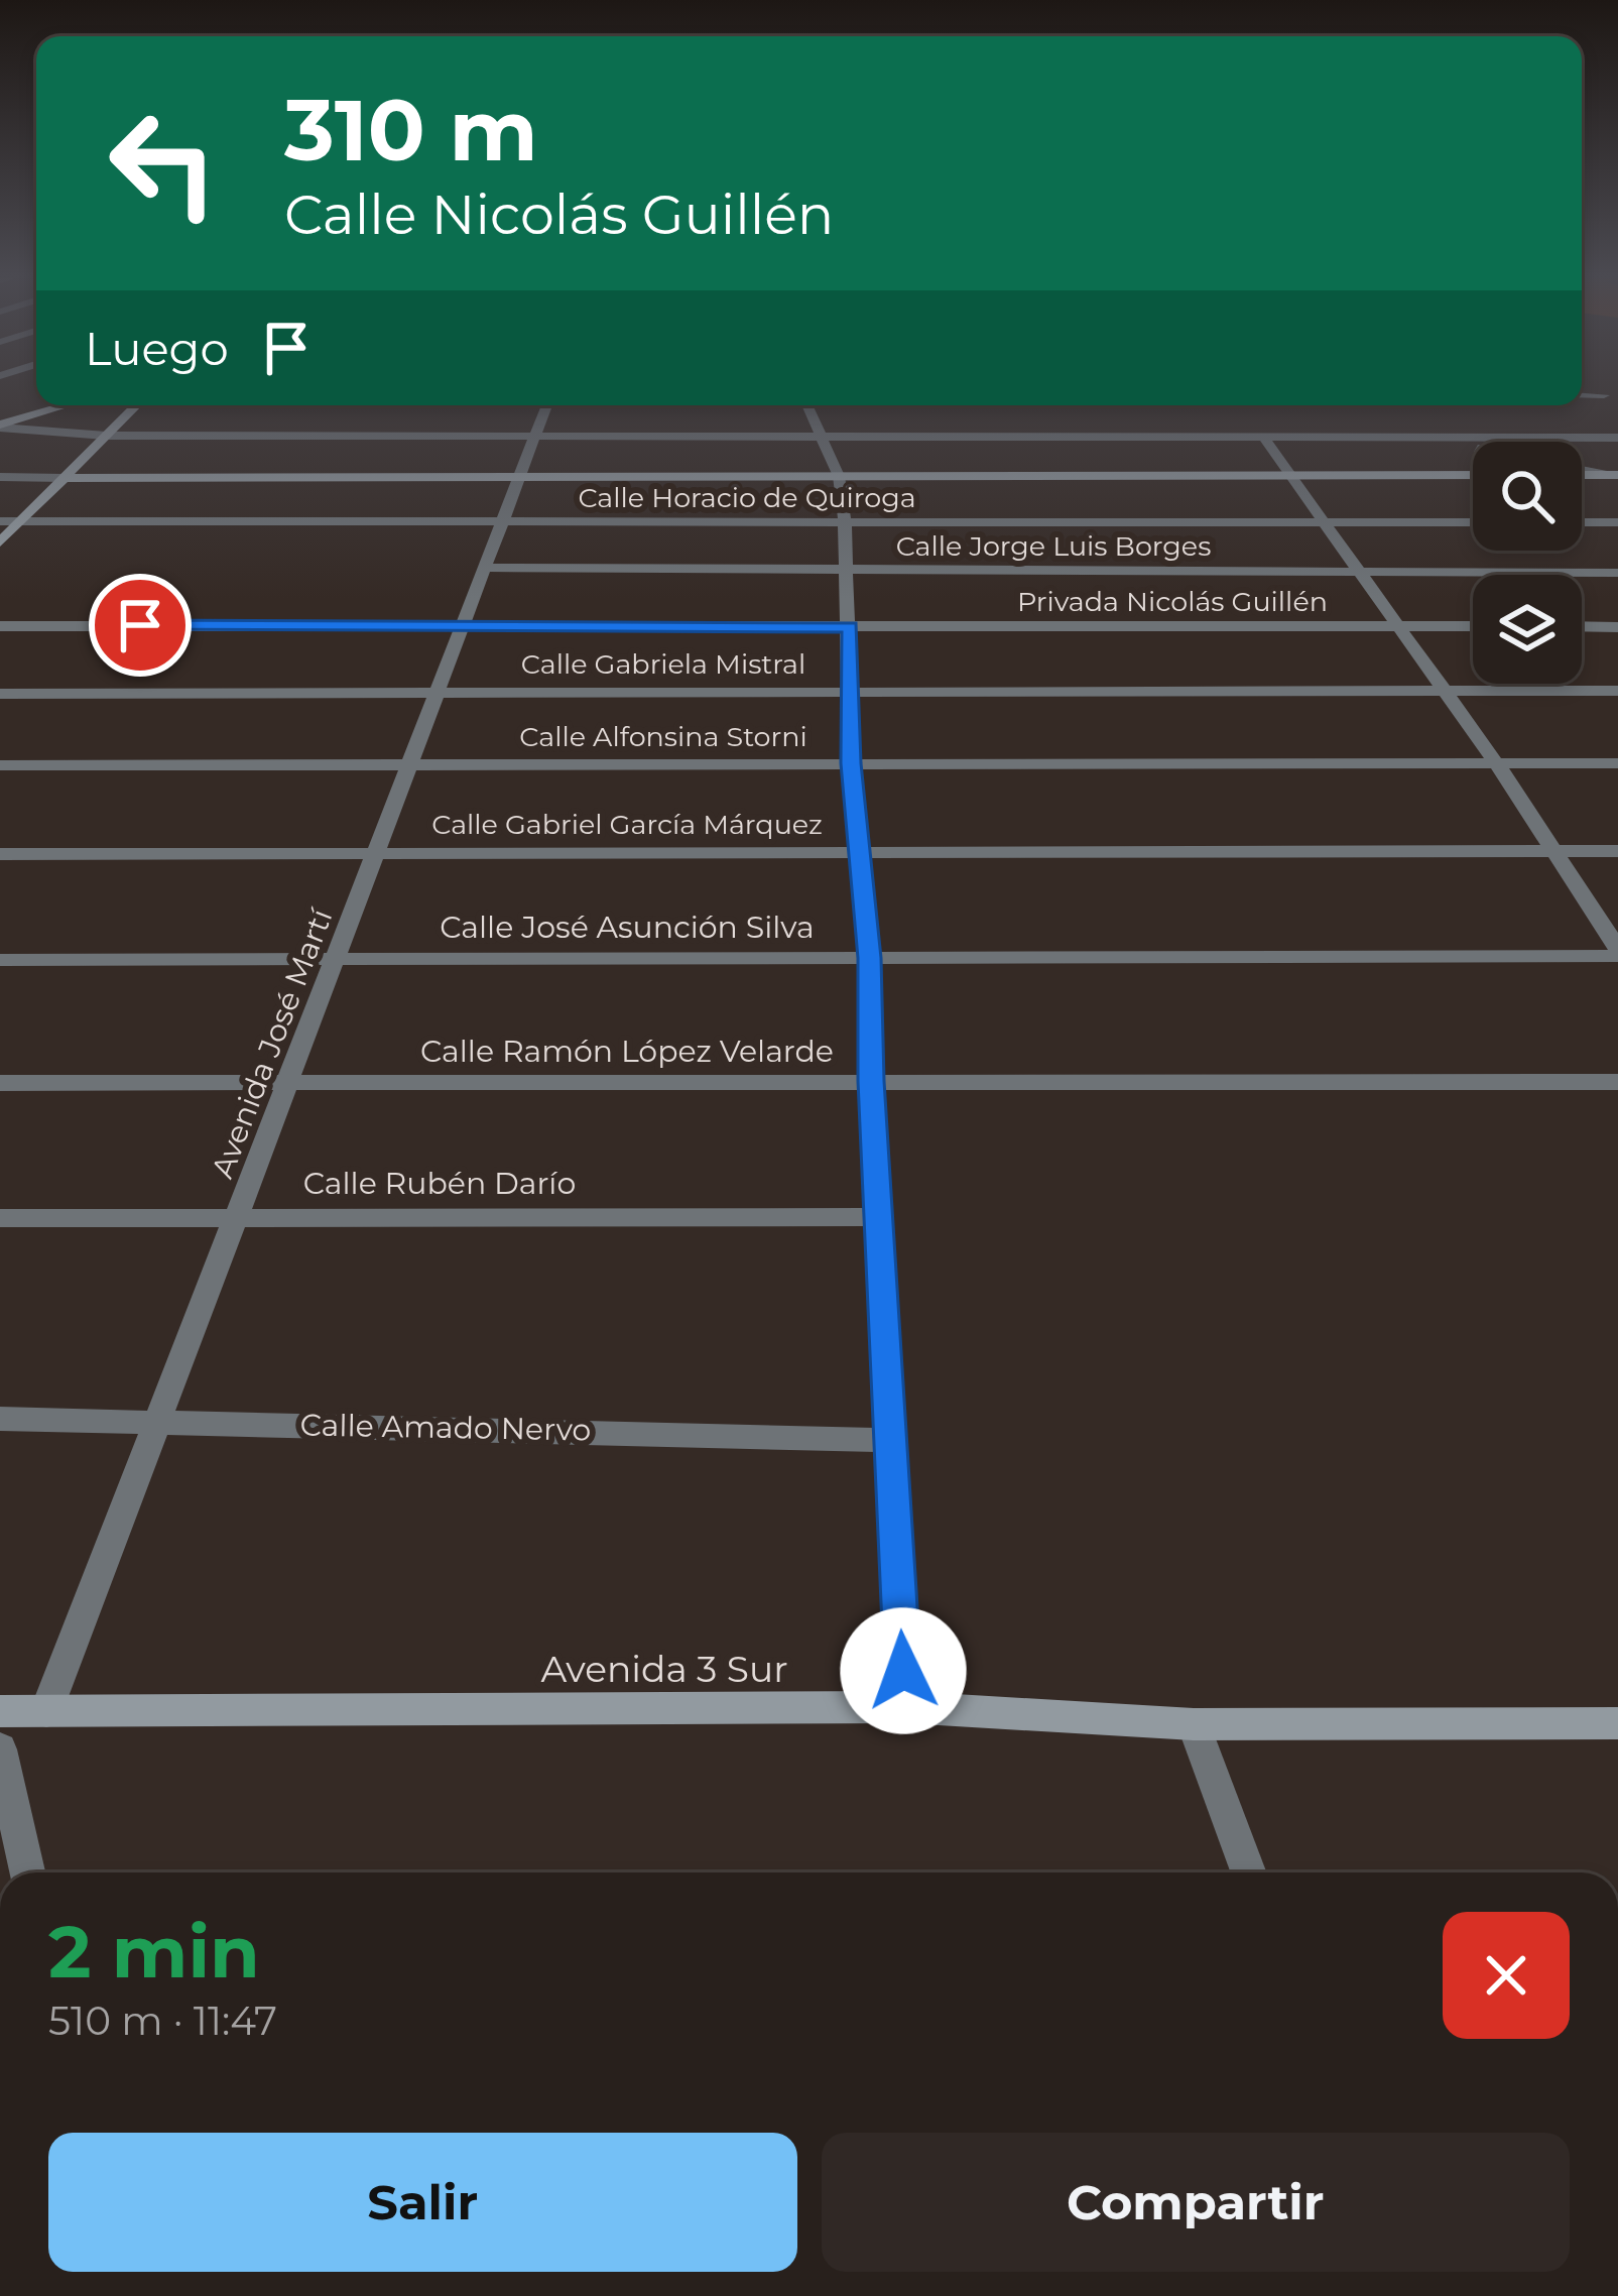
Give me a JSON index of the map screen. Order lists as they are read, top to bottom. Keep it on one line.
{"streets":{"street":["Calle Horacio de Quiroga","Calle Jorge Luis Borges","Privada Nicolás Guillén","Calle Gabriela Mistral","Calle Alfonsina Storni","Calle Gabriel García Márquez","Calle José Asunción Silva","Avenida José Martí","Calle Ramón López Velarde","Calle Rubén Darío","Calle Amado Nervo","Avenida 3 Sur"]},"crossings":[["Calle Horacio de Quiroga","Avenida José Martí"],["Calle Jorge Luis Borges","Avenida José Martí"],["Privada Nicolás Guillén","Avenida José Martí"],["Calle Gabriela Mistral","Avenida José Martí"],["Calle Alfonsina Storni","Avenida José Martí"],["Calle Gabriel García Márquez","Avenida José Martí"],["Calle José Asunción Silva","Avenida José Martí"],["Avenida José Martí","Calle Ramón López Velarde"],["Avenida José Martí","Calle Rubén Darío"],["Avenida José Martí","Calle Amado Nervo"],["Avenida José Martí","Avenida 3 Sur"]],"page":{"turn":["310 m","Calle Nicolás Guillén"],"then":"Luego","heading":["2 min","510 m · 11:47"],"buttons":["Salir","Compartir"]}}
